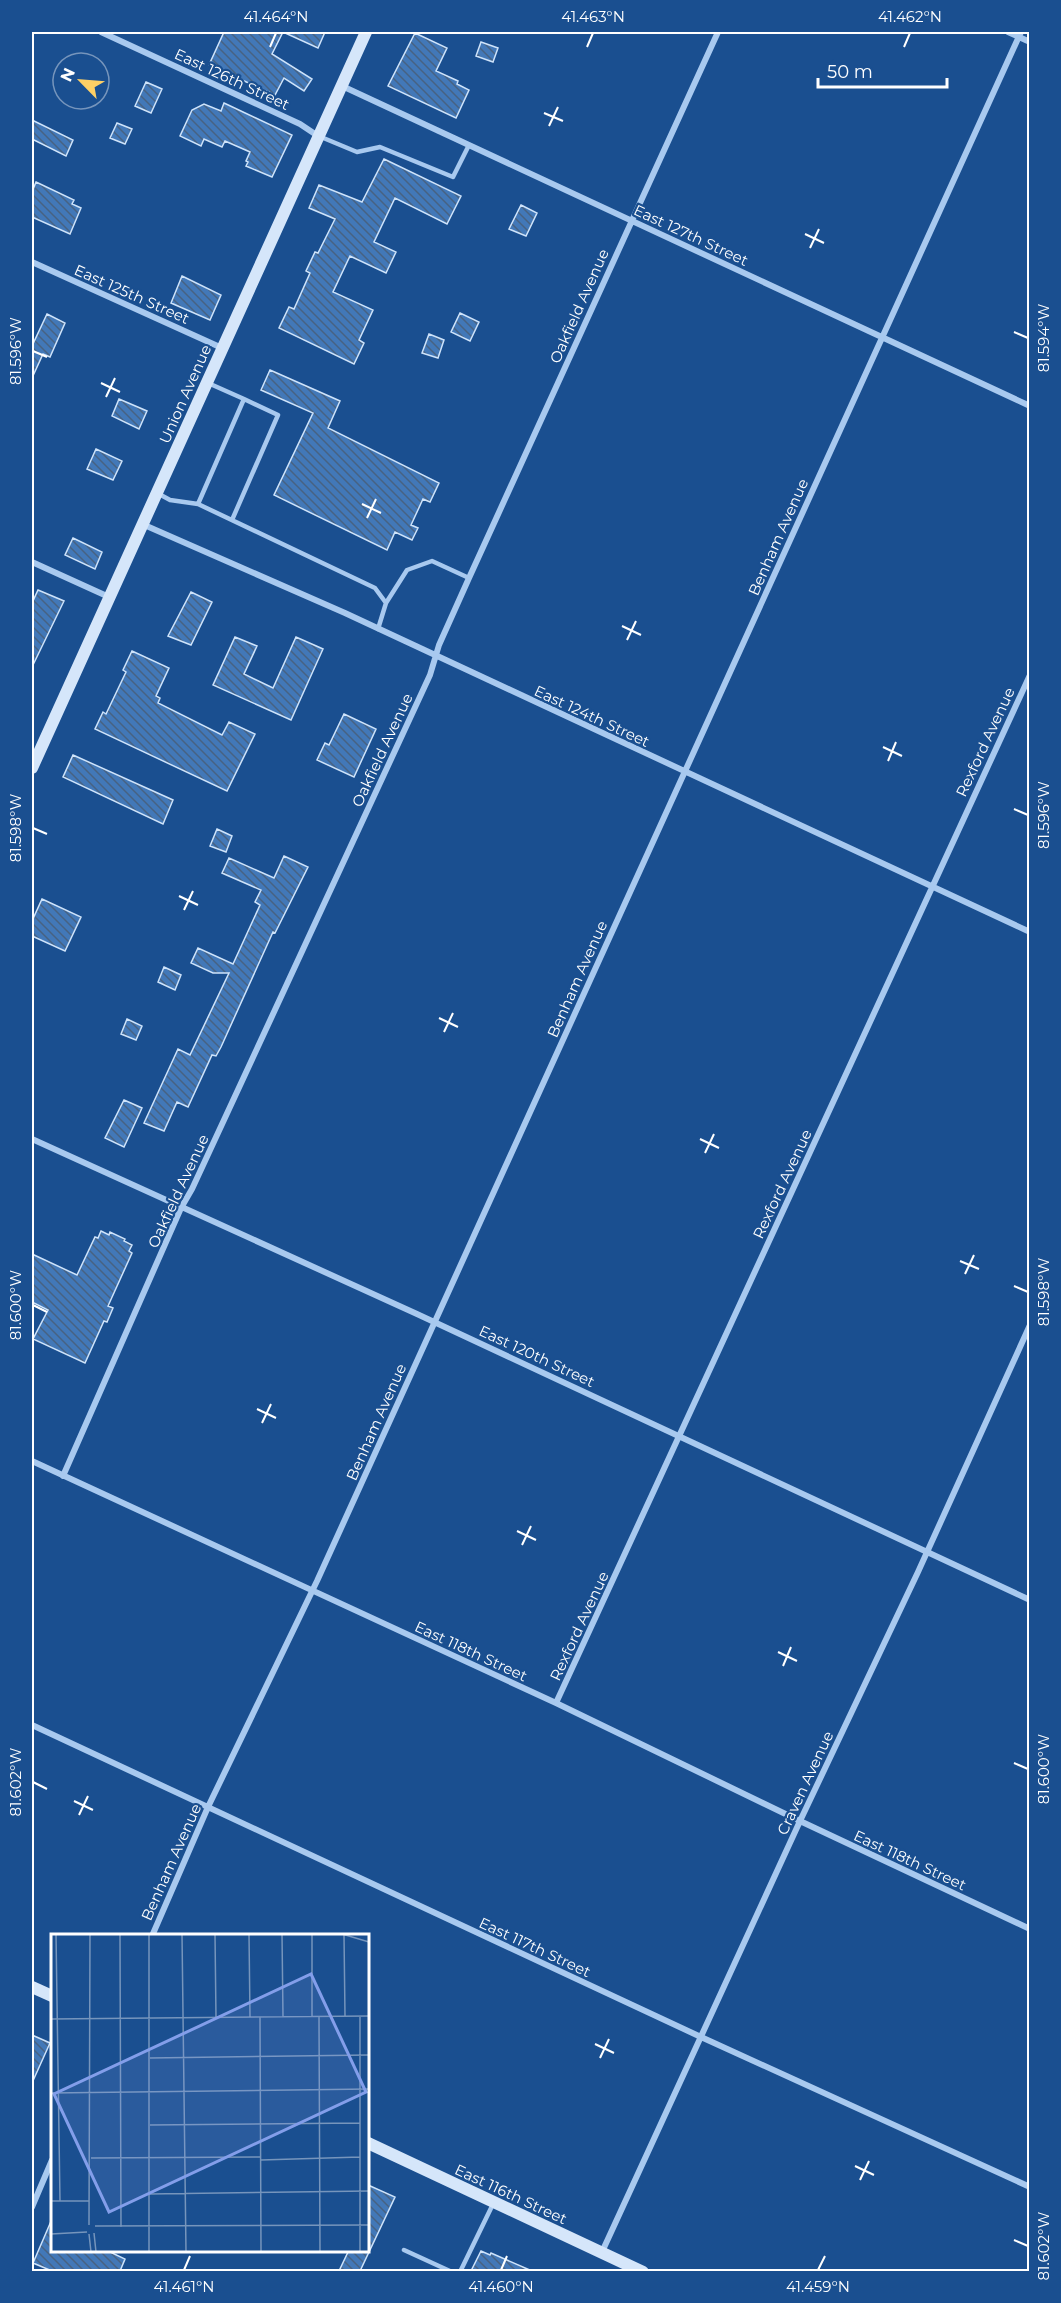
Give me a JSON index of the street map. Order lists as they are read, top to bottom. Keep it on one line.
{"streets":{"main road":["Union Avenue","East 116th Street"],"street":["East 126th Street","East 127th Street","East 125th Street","Oakfield Avenue","Benham Avenue","East 124th Street","Rexford Avenue","East 120th Street","East 118th Street","Craven Avenue","East 117th Street"]},"crossings":[["East 126th Street","Union Avenue"],["East 127th Street","Oakfield Avenue"],["East 127th Street","Union Avenue"],["East 127th Street","Benham Avenue"],["East 125th Street","Union Avenue"],["Oakfield Avenue","East 124th Street"],["Oakfield Avenue","East 120th Street"],["Oakfield Avenue","East 118th Street"],["Union Avenue","East 124th Street"],["Benham Avenue","East 124th Street"],["Benham Avenue","East 120th Street"],["Benham Avenue","East 118th Street"],["Benham Avenue","East 117th Street"],["East 124th Street","Rexford Avenue"],["Rexford Avenue","East 120th Street"],["Rexford Avenue","East 118th Street"],["East 120th Street","Craven Avenue"],["East 118th Street","Craven Avenue"],["Craven Avenue","East 117th Street"],["Craven Avenue","East 116th Street"]],"scale_bar":"50 m","north":"top left","coordinates":["41.464°N","41.463°N","41.462°N","81.594°W","81.596°W","81.598°W","81.600°W","81.602°W","41.461°N","41.460°N","41.459°N"]}
